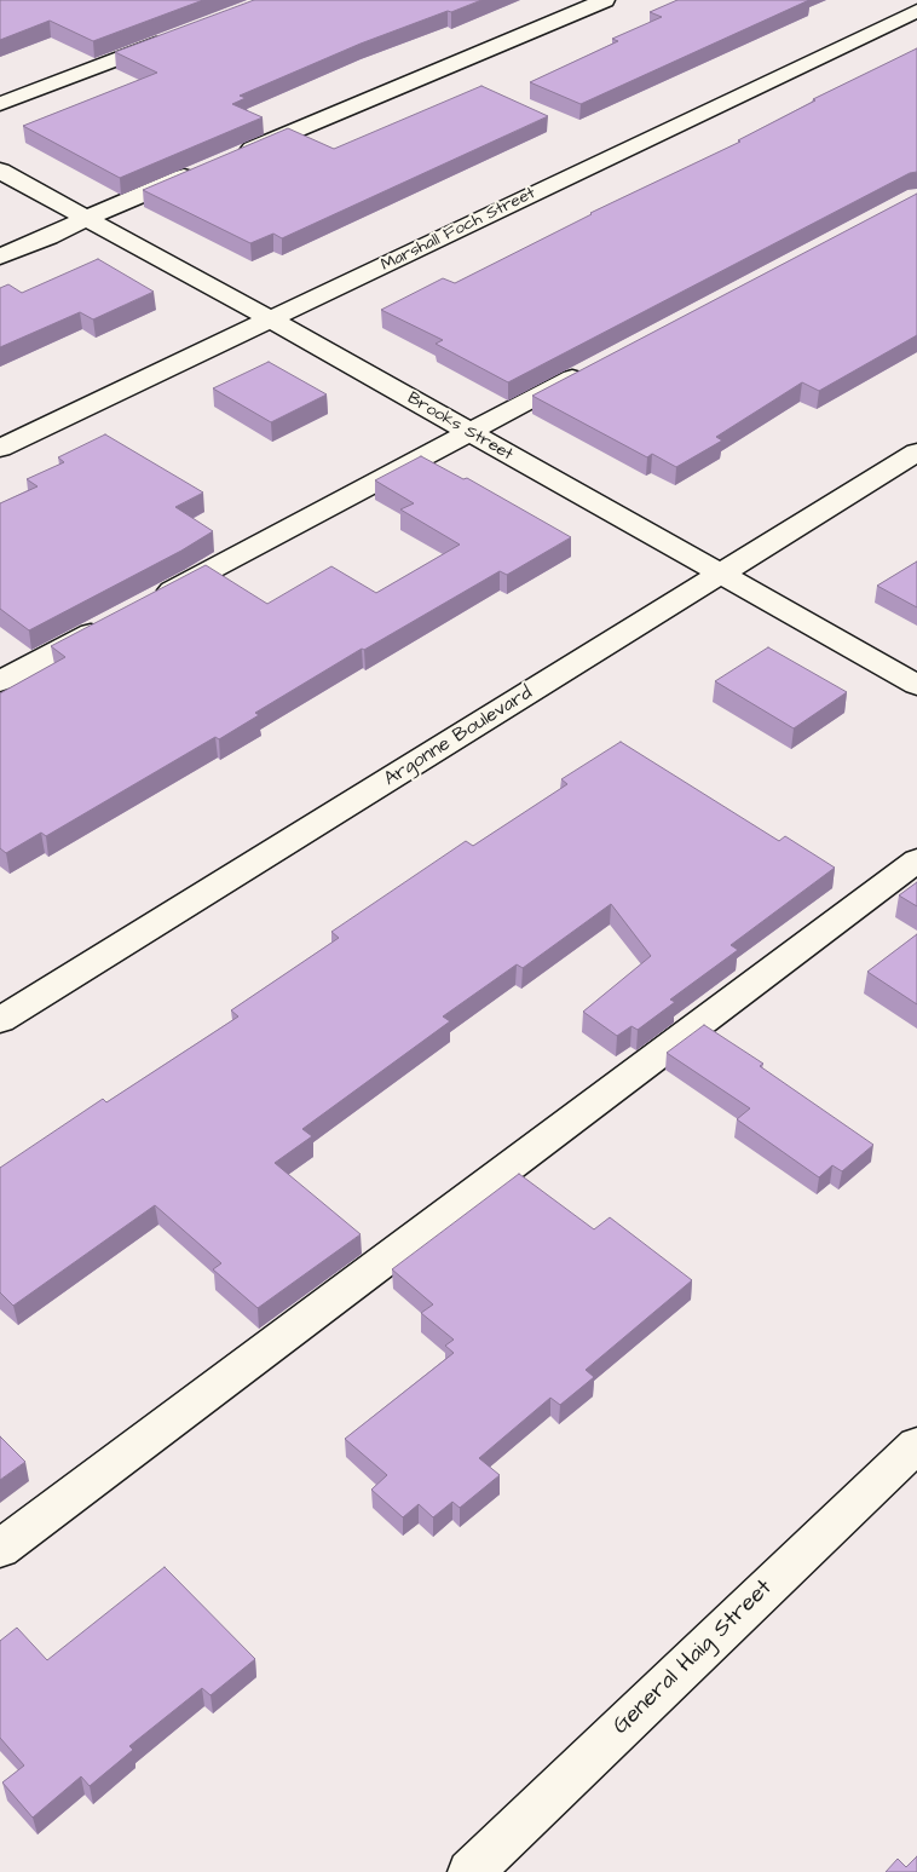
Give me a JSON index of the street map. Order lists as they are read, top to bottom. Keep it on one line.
{"streets":{"street":["Marshall Foch Street","Brooks Street","Argonne Boulevard","General Haig Street"]},"crossings":[["Marshall Foch Street","Brooks Street"],["Brooks Street","Argonne Boulevard"]]}
